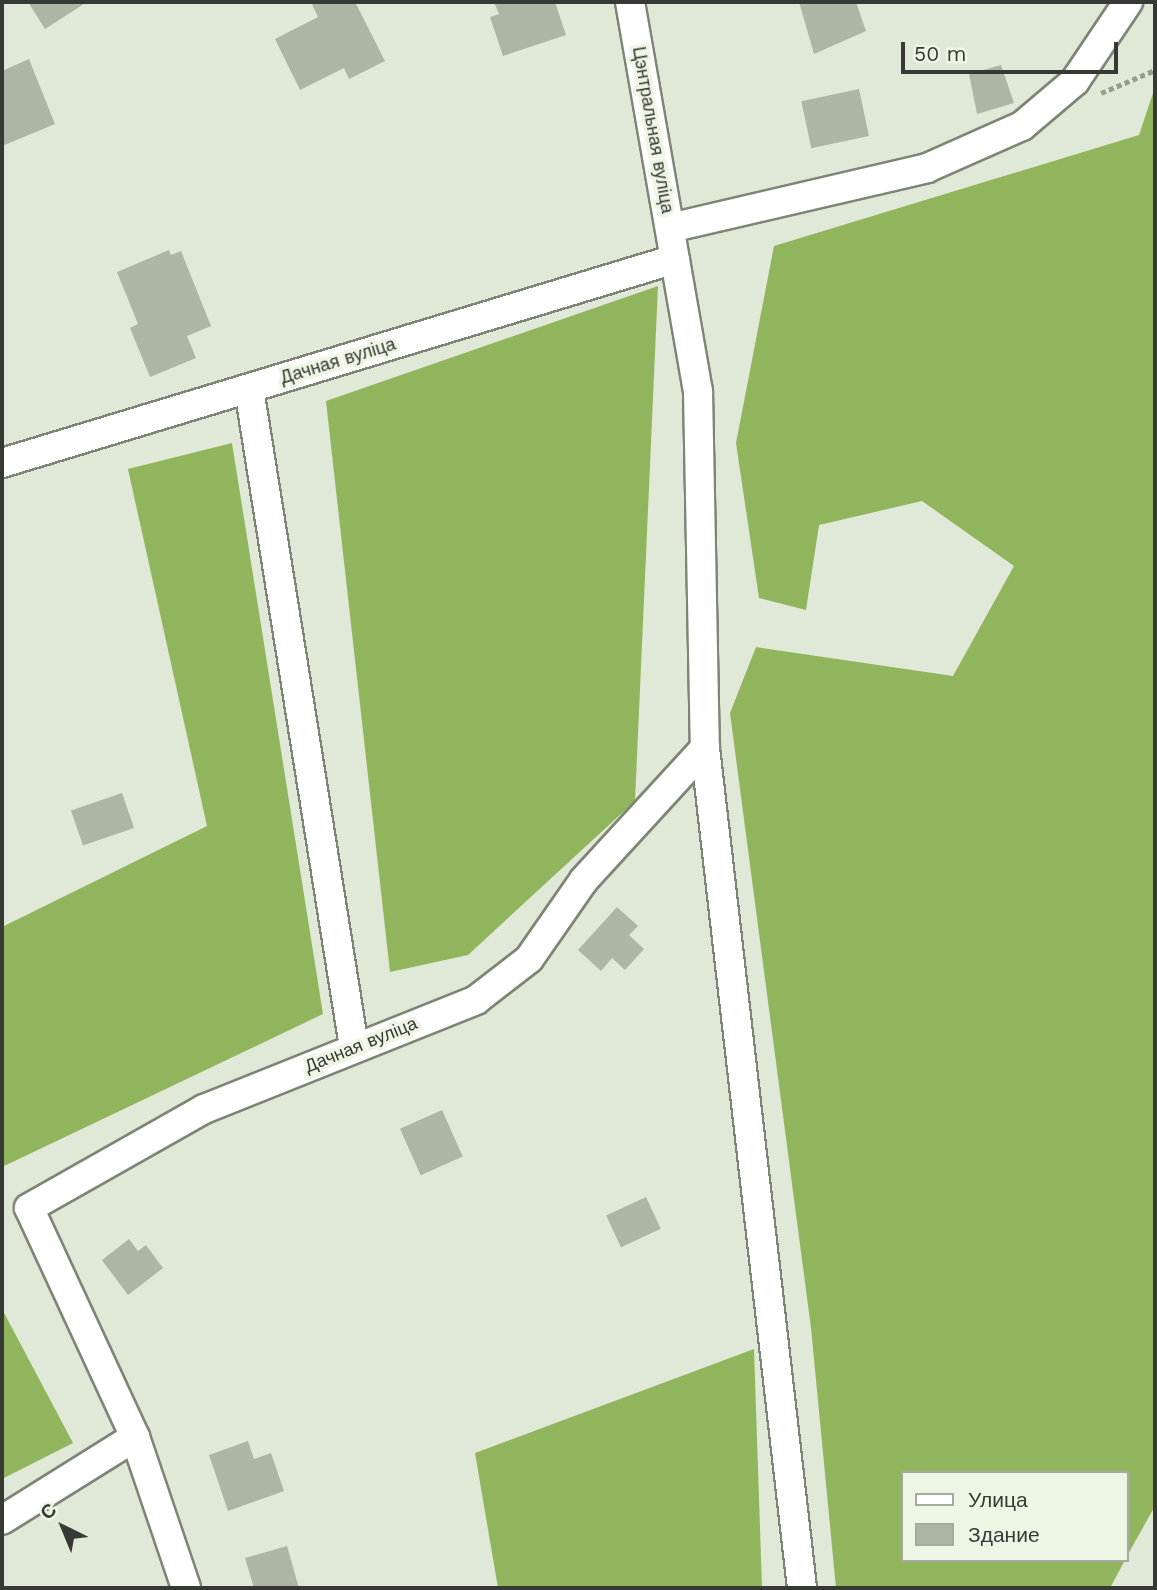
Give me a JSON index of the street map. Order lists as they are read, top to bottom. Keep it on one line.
{"streets":{"street":["Цэнтральная вуліца","Дачная вуліца"]},"crossings":[["Цэнтральная вуліца","Дачная вуліца"]],"legend":["Улица","Здание"],"scale_bar":"50 m","north":"top left"}
